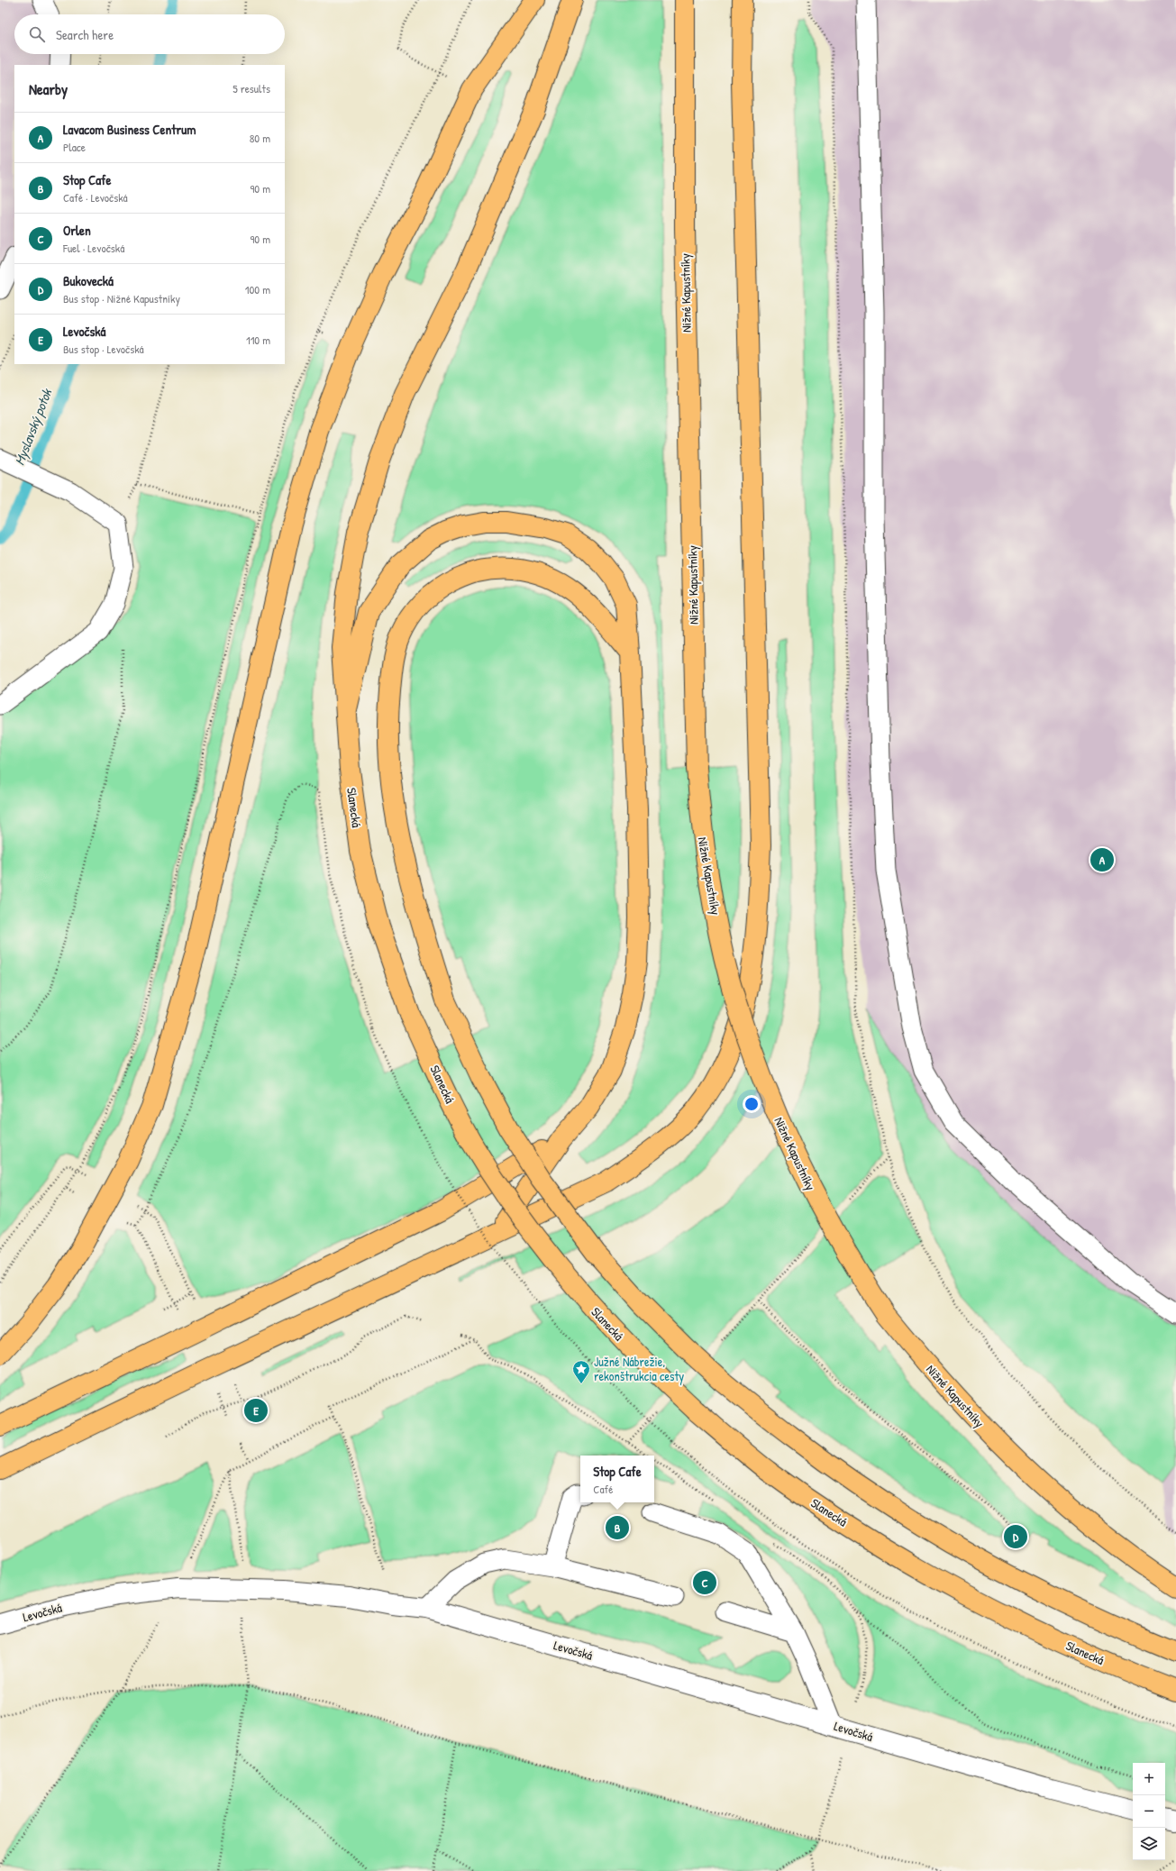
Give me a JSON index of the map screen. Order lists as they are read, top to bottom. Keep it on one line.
{"streets":{"highway":["Nižné Kapustníky","Slanecká"],"street":["Levočská"]},"water":["Myslavský potok"],"places":{"place":["Južné Nábrežie, rekonštrukcia cesty"]},"page":{"search":"Search here","heading":["Nearby","5 results"],"list":[{"mark":"A","name":"Lavacom Business Centrum","note":"Place","value":"80 m"},{"mark":"B","name":"Stop Cafe","note":"Café · Levočská","value":"90 m"},{"mark":"C","name":"Orlen","note":"Fuel · Levočská","value":"90 m"},{"mark":"D","name":"Bukovecká","note":"Bus stop · Nižné Kapustníky","value":"100 m"},{"mark":"E","name":"Levočská","note":"Bus stop · Levočská","value":"110 m"}],"pins":["A","E","B","D","C"],"popup":["Stop Cafe","Café"],"map_buttons":["+","−"]}}
